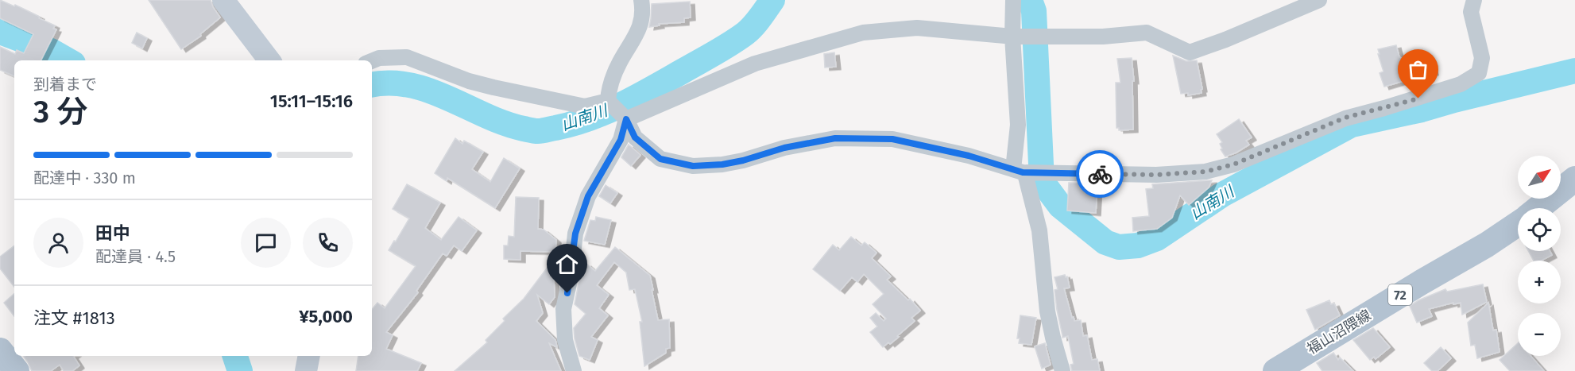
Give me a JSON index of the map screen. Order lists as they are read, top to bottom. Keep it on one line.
{"streets":{"main road":["72","福山沼隈線"]},"water":["山南川"],"north":"top right","page":{"heading":["3 分","到着まで","15:11–15:16"],"panel":["田中","配達員 · 4.5","注文 #1813","¥5,000"],"bar":"配達中 · 330 m","map_buttons":["+","−"]}}
